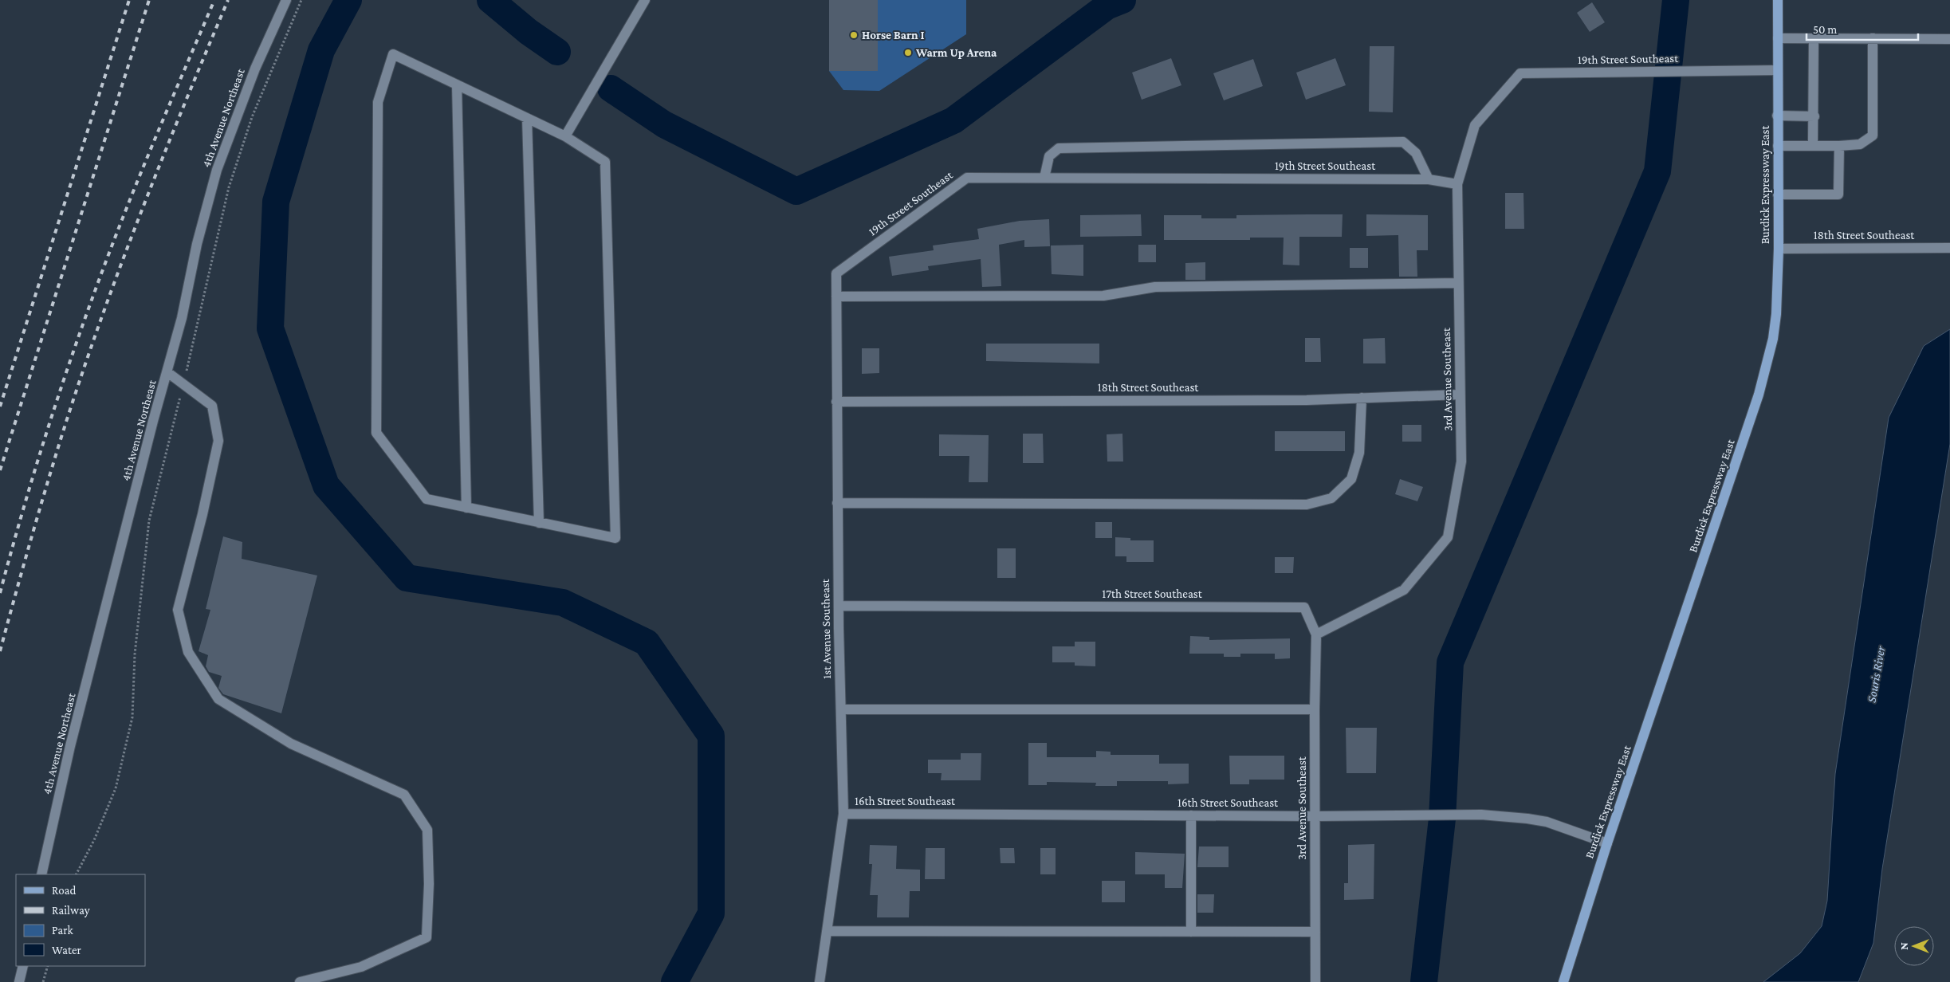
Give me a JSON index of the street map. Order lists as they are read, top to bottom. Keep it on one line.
{"streets":{"main road":["Burdick Expressway East"],"street":["19th Street Southeast","4th Avenue Northeast","18th Street Southeast","3rd Avenue Southeast","17th Street Southeast","1st Avenue Southeast","16th Street Southeast"]},"crossings":[["19th Street Southeast","Burdick Expressway East"],["19th Street Southeast","3rd Avenue Southeast"],["19th Street Southeast","1st Avenue Southeast"],["Burdick Expressway East","18th Street Southeast"],["Burdick Expressway East","16th Street Southeast"],["18th Street Southeast","3rd Avenue Southeast"],["18th Street Southeast","1st Avenue Southeast"],["3rd Avenue Southeast","17th Street Southeast"],["3rd Avenue Southeast","16th Street Southeast"],["17th Street Southeast","1st Avenue Southeast"],["1st Avenue Southeast","16th Street Southeast"]],"water":["Souris River"],"places":["Horse Barn I","Warm Up Arena"],"legend":["Road","Railway","Park","Water"],"scale_bar":"50 m","north":"left"}
